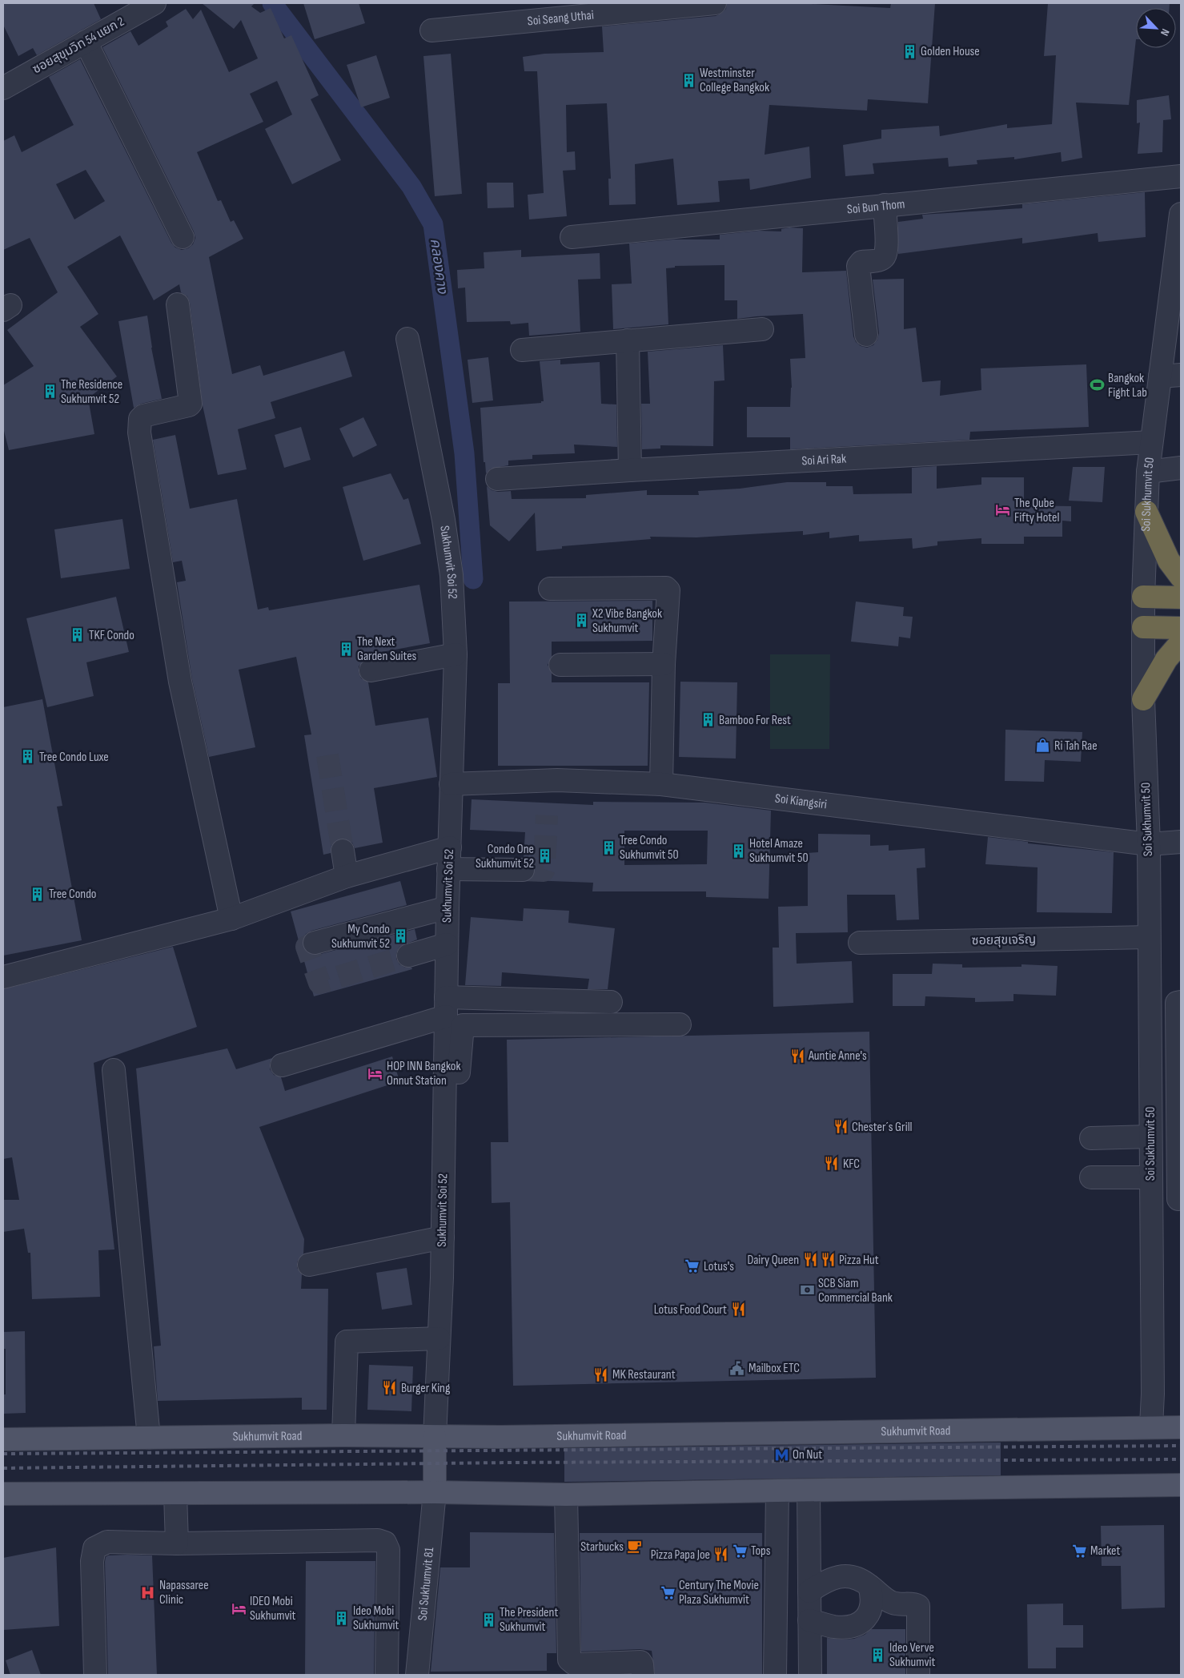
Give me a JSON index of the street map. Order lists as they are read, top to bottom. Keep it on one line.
{"streets":{"main road":["Sukhumvit Road"],"street":["Soi Seang Uthai","ซอยสุขุมวิท 54 แยก 2","Soi Bun Thom","Soi Ari Rak","Soi Sukhumvit 50","Sukhumvit Soi 52","Soi Kiangsiri","ซอยสุขเจริญ","Soi Sukhumvit 81"]},"crossings":[["Soi Ari Rak","Soi Sukhumvit 50"],["Soi Sukhumvit 50","Soi Kiangsiri"],["Soi Sukhumvit 50","ซอยสุขเจริญ"],["Soi Sukhumvit 50","Sukhumvit Road"],["Sukhumvit Soi 52","Soi Kiangsiri"],["Sukhumvit Soi 52","Sukhumvit Road"]],"water":["คลองคาง"],"places":{"building":["Golden House","Westminster College Bangkok","The Residence Sukhumvit 52","X2 Vibe Bangkok Sukhumvit","TKF Condo","The Next Garden Suites","Bamboo For Rest","Tree Condo Luxe","Tree Condo Sukhumvit 50","Hotel Amaze Sukhumvit 50","Condo One Sukhumvit 52","Tree Condo","My Condo Sukhumvit 52","Ideo Mobi Sukhumvit","The President Sukhumvit","Ideo Verve Sukhumvit"],"sports":["Bangkok Fight Lab"],"hotel":["The Qube Fifty Hotel","HOP INN Bangkok Onnut Station","IDEO Mobi Sukhumvit"],"shop":["Ri Tah Rae"],"restaurant":["Auntie Anne's","Chester´s Grill","KFC","Dairy Queen","Pizza Hut","Lotus Food Court","MK Restaurant","Burger King","Pizza Papa Joe"],"supermarket":["Lotus's","Tops","Market","Century The Movie Plaza Sukhumvit"],"bank":["SCB Siam Commercial Bank"],"public building":["Mailbox ETC"],"metro station":["On Nut"],"cafe":["Starbucks"],"hospital":["Napassaree Clinic"]},"north":"bottom right"}
